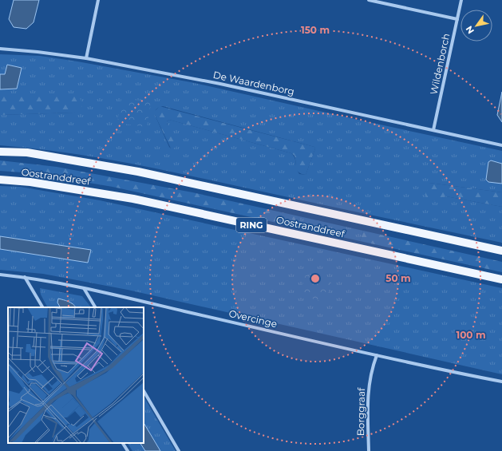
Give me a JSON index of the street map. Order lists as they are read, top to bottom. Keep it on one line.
{"streets":{"main road":["Oostranddreef","RING"],"street":["Wildenborch","De Waardenborg","Overcinge","Borggraaf"]},"crossings":[["Wildenborch","De Waardenborg"],["Overcinge","Borggraaf"]],"north":"bottom left","rings":["150 m","50 m","100 m"]}
